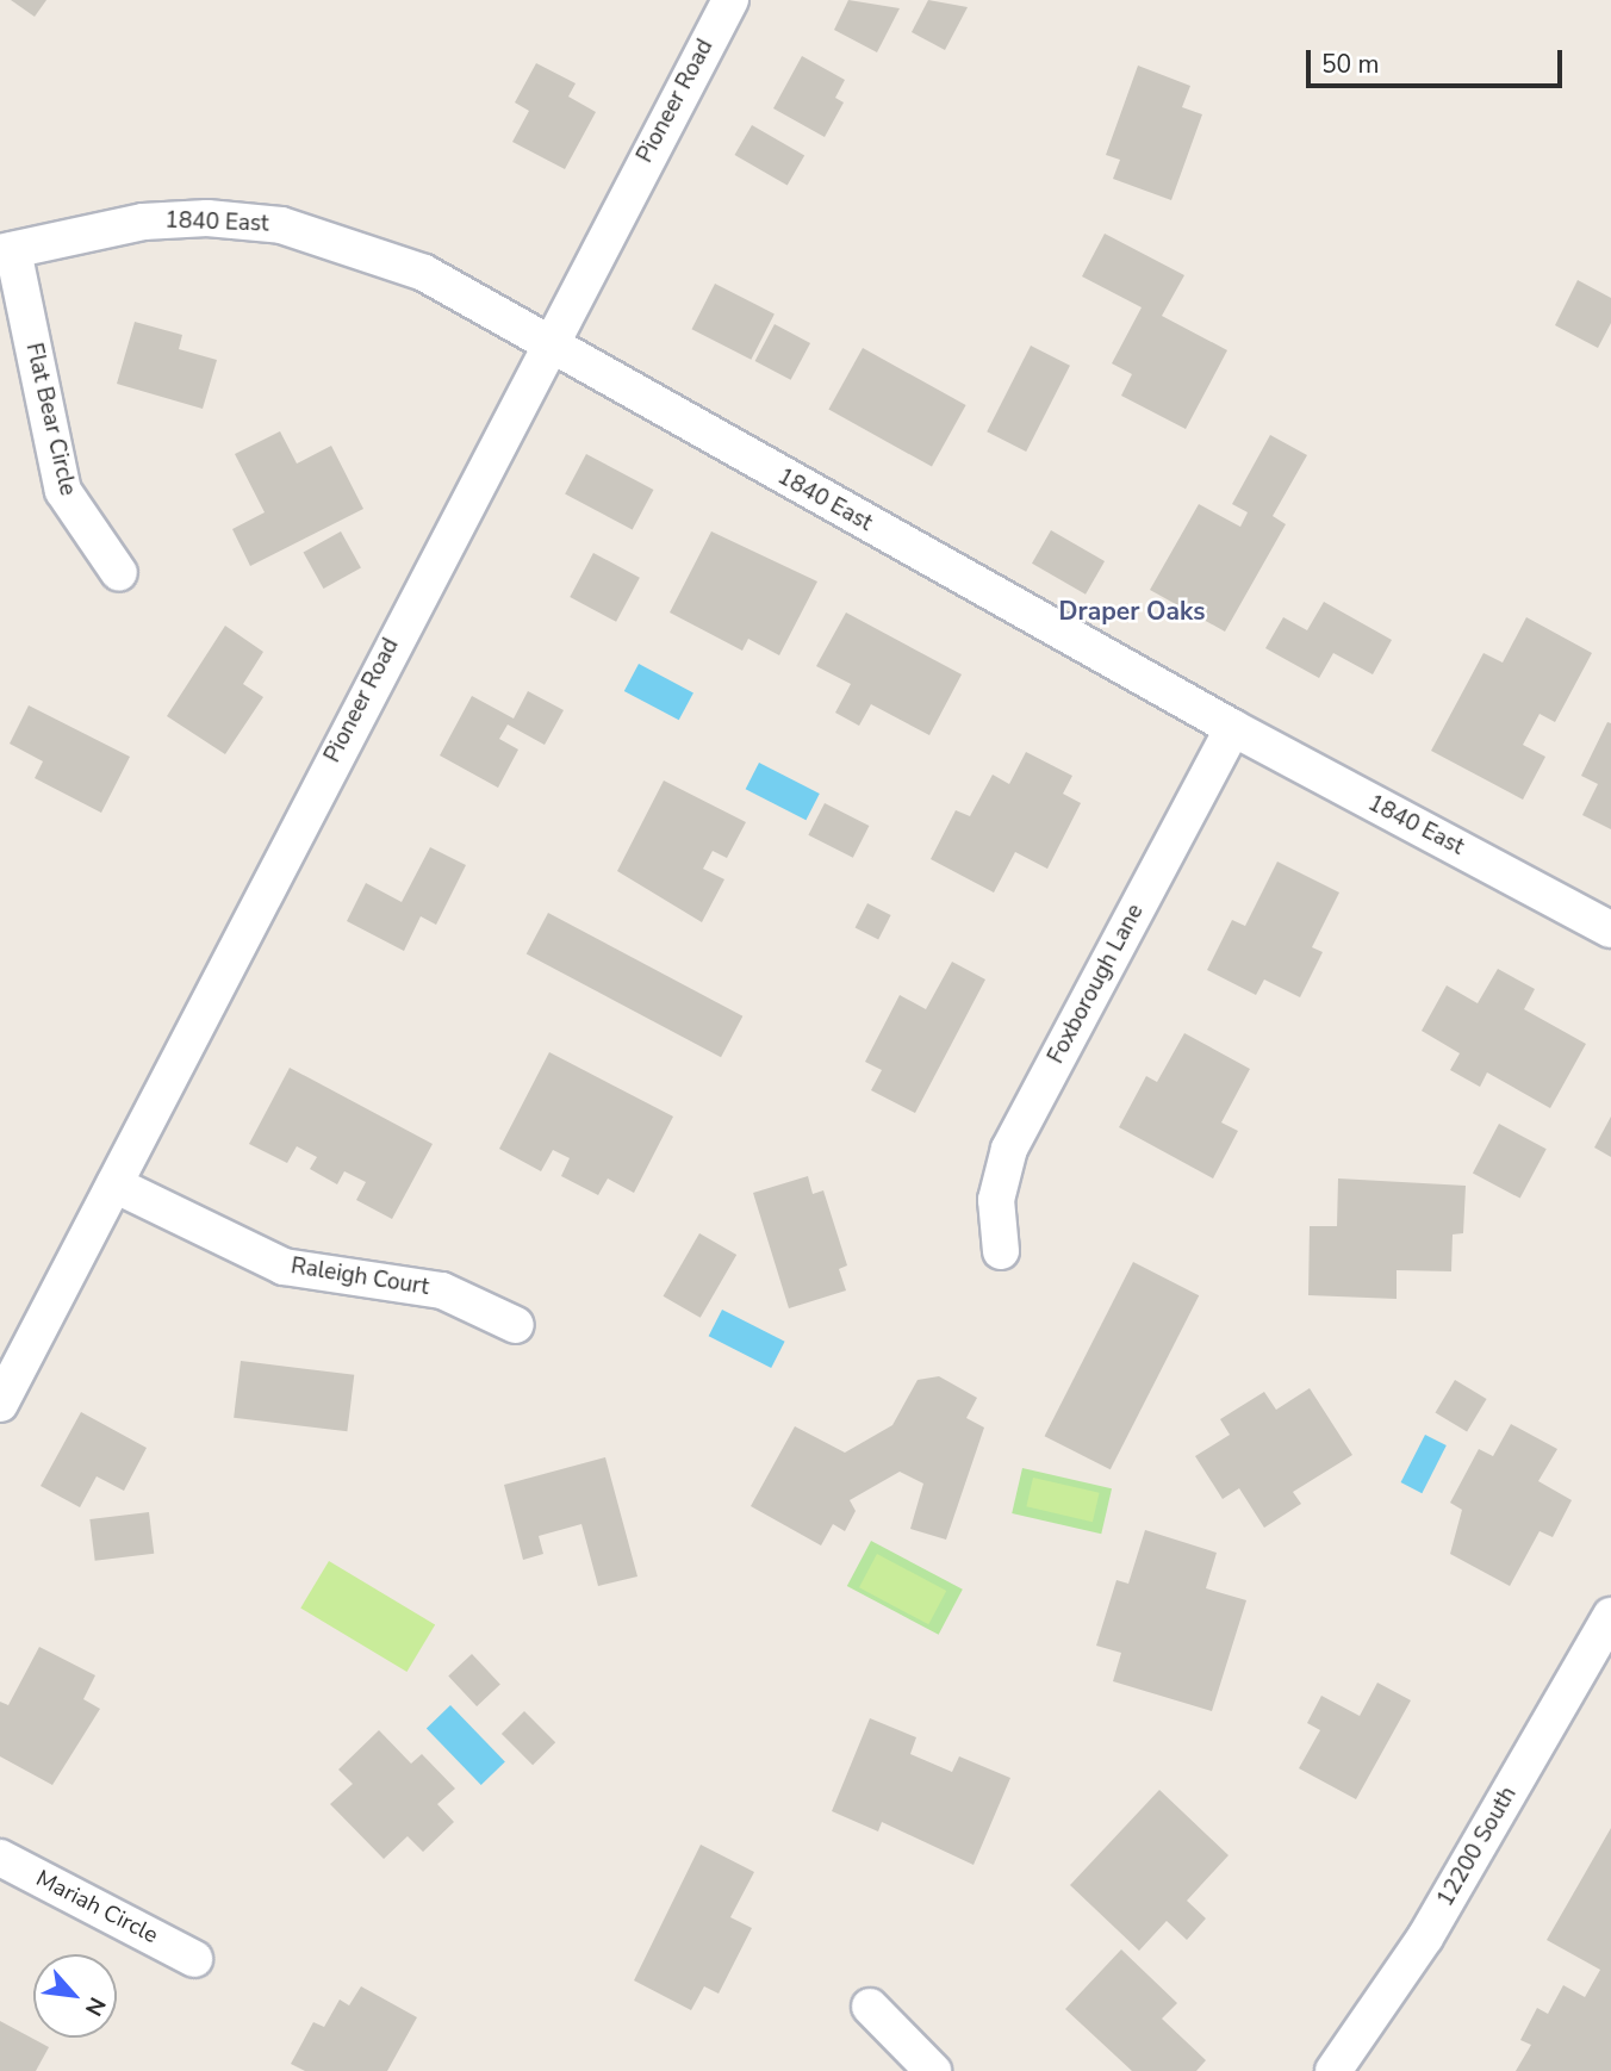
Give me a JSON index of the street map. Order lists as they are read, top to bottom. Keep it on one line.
{"streets":{"street":["Pioneer Road","1840 East","Flat Bear Circle","Foxborough Lane","Raleigh Court","12200 South","Mariah Circle"]},"crossings":[["Pioneer Road","1840 East"],["Pioneer Road","Raleigh Court"],["1840 East","Flat Bear Circle"],["1840 East","Foxborough Lane"]],"districts":["Draper Oaks"],"scale_bar":"50 m","north":"bottom right"}
